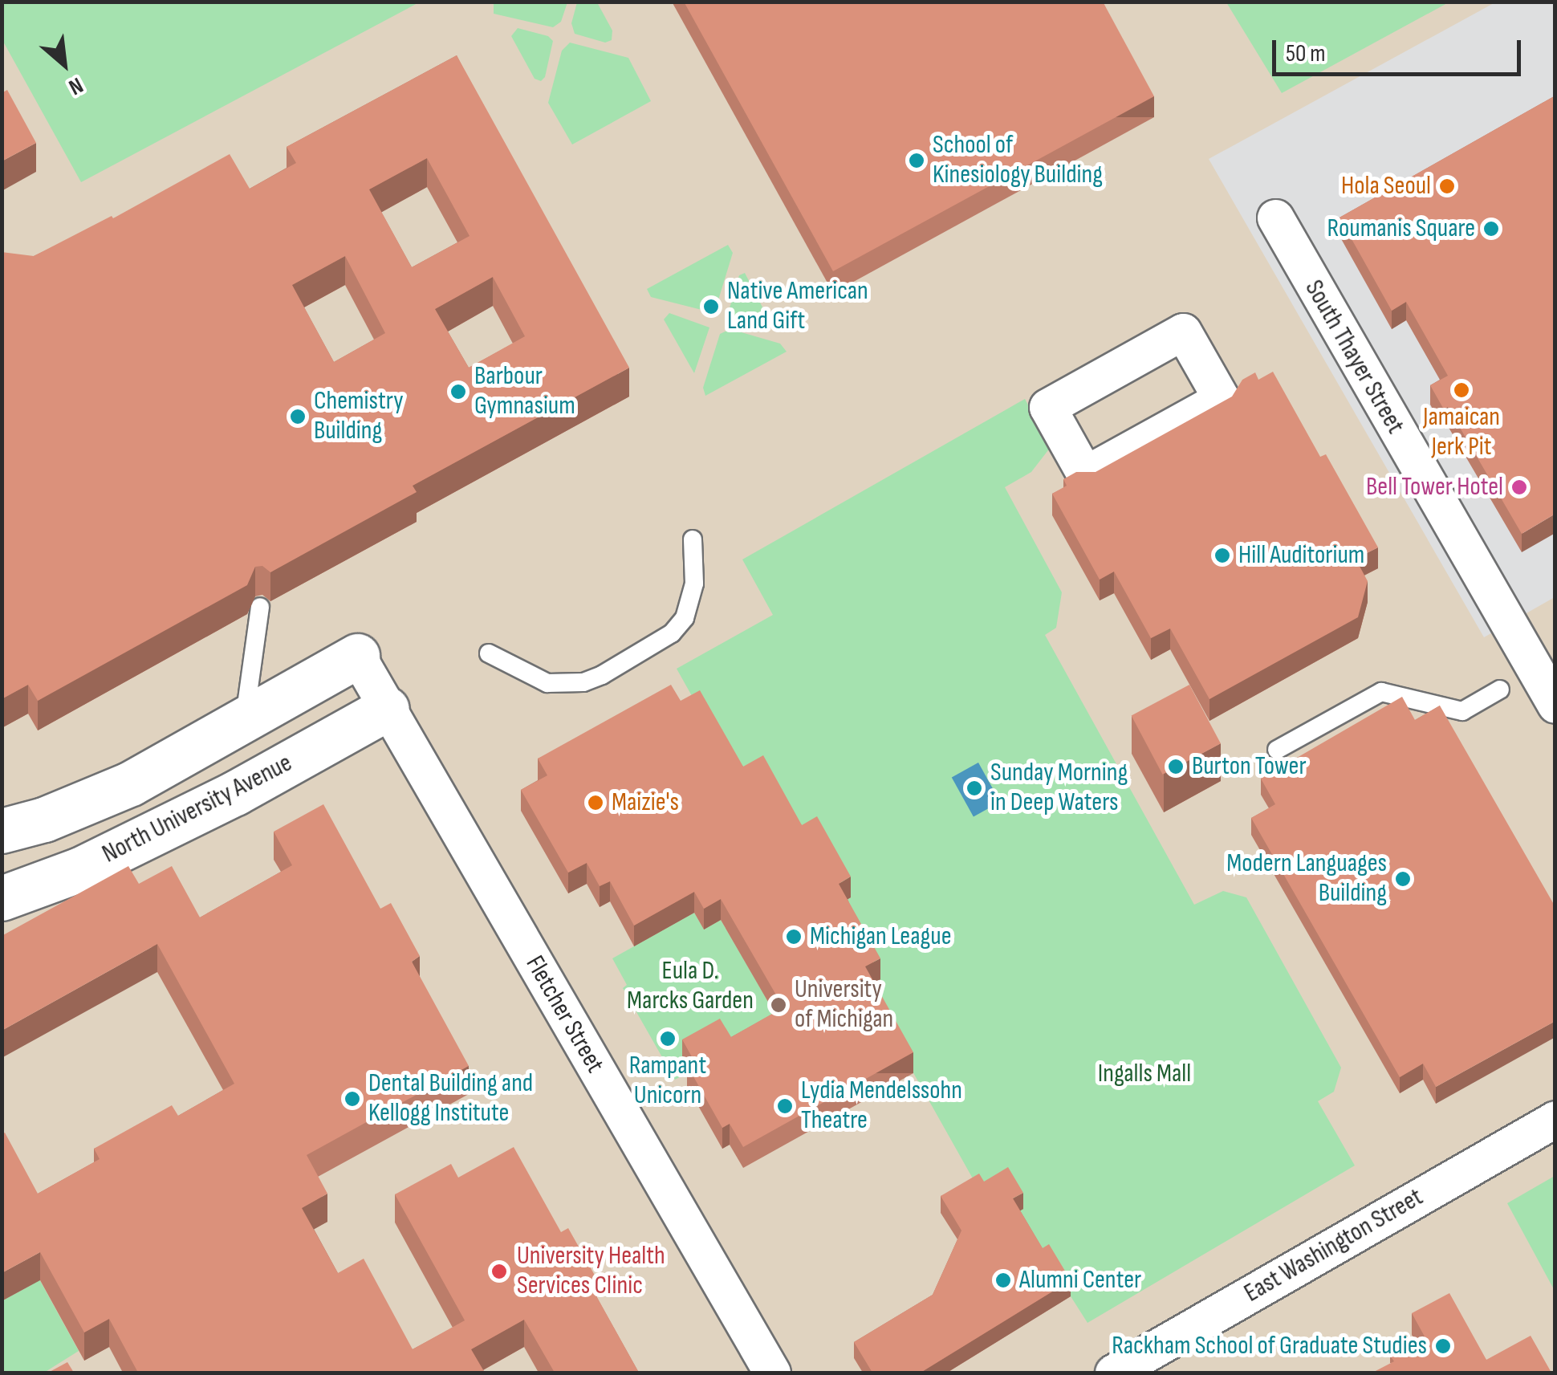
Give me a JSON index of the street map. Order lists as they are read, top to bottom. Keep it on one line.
{"streets":{"street":["South Thayer Street","North University Avenue","Fletcher Street","East Washington Street"]},"crossings":[["North University Avenue","Fletcher Street"]],"parks":["Eula D. Marcks Garden","Ingalls Mall"],"places":["School of Kinesiology Building","Hola Seoul","Roumanis Square","Native American Land Gift","Jamaican Jerk Pit","Barbour Gymnasium","Chemistry Building","Bell Tower Hotel","Hill Auditorium","Burton Tower","Sunday Morning in Deep Waters","Maizie's","Modern Languages Building","Michigan League","University of Michigan","Rampant Unicorn","Dental Building and Kellogg Institute","Lydia Mendelssohn Theatre","University Health Services Clinic","Alumni Center","Rackham School of Graduate Studies"],"scale_bar":"50 m","north":"bottom right"}
